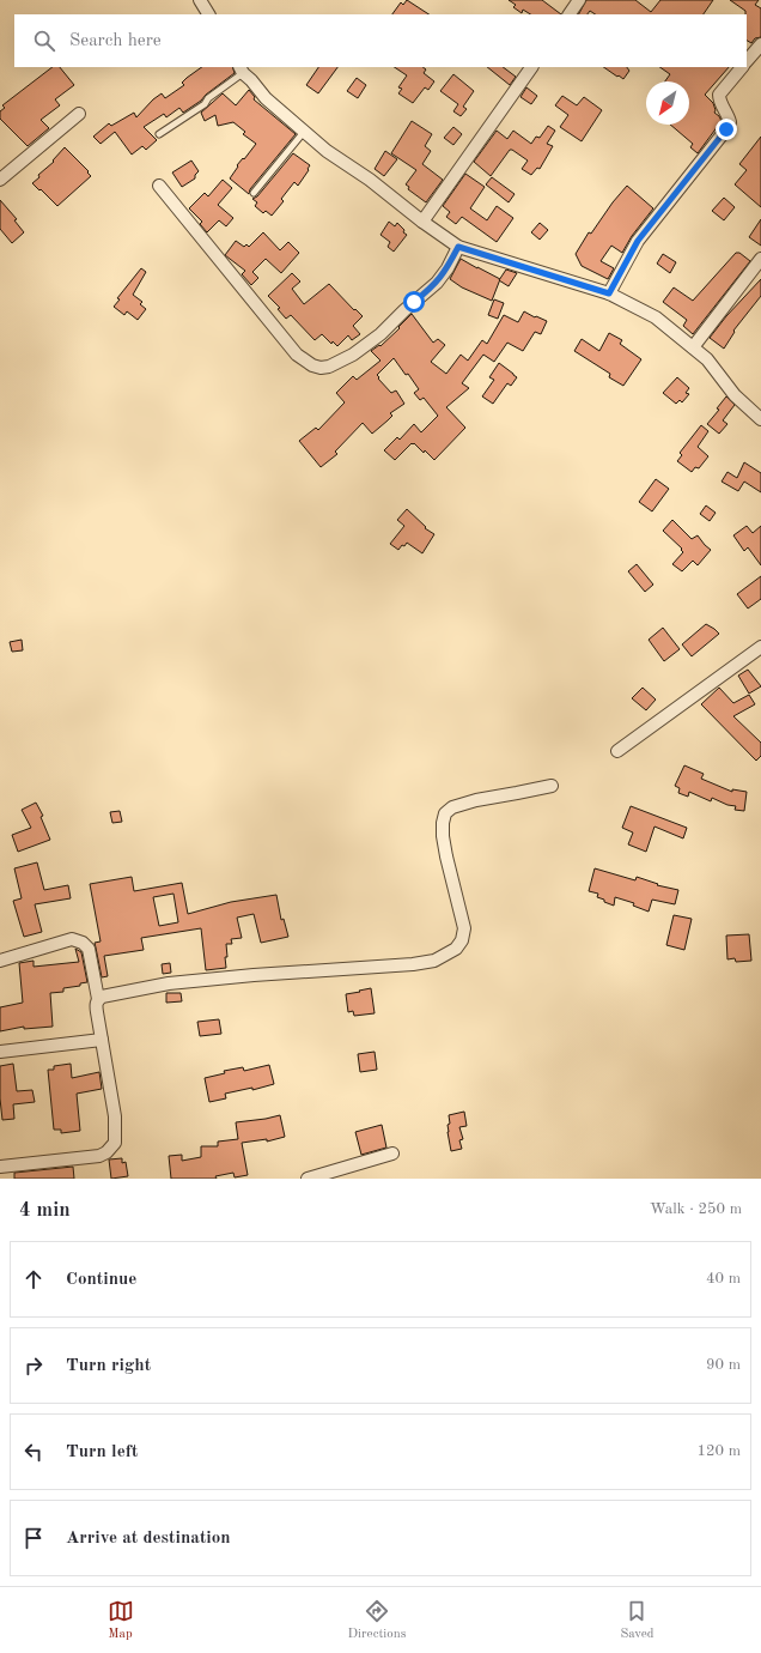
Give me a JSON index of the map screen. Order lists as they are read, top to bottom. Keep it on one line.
{"north":"bottom left","page":{"search":"Search here","heading":["4 min","Walk · 250 m"],"list":[["Continue","40 m"],["Turn right","90 m"],["Turn left","120 m"],"Arrive at destination"],"nav":["Map","Directions","Saved"]}}
